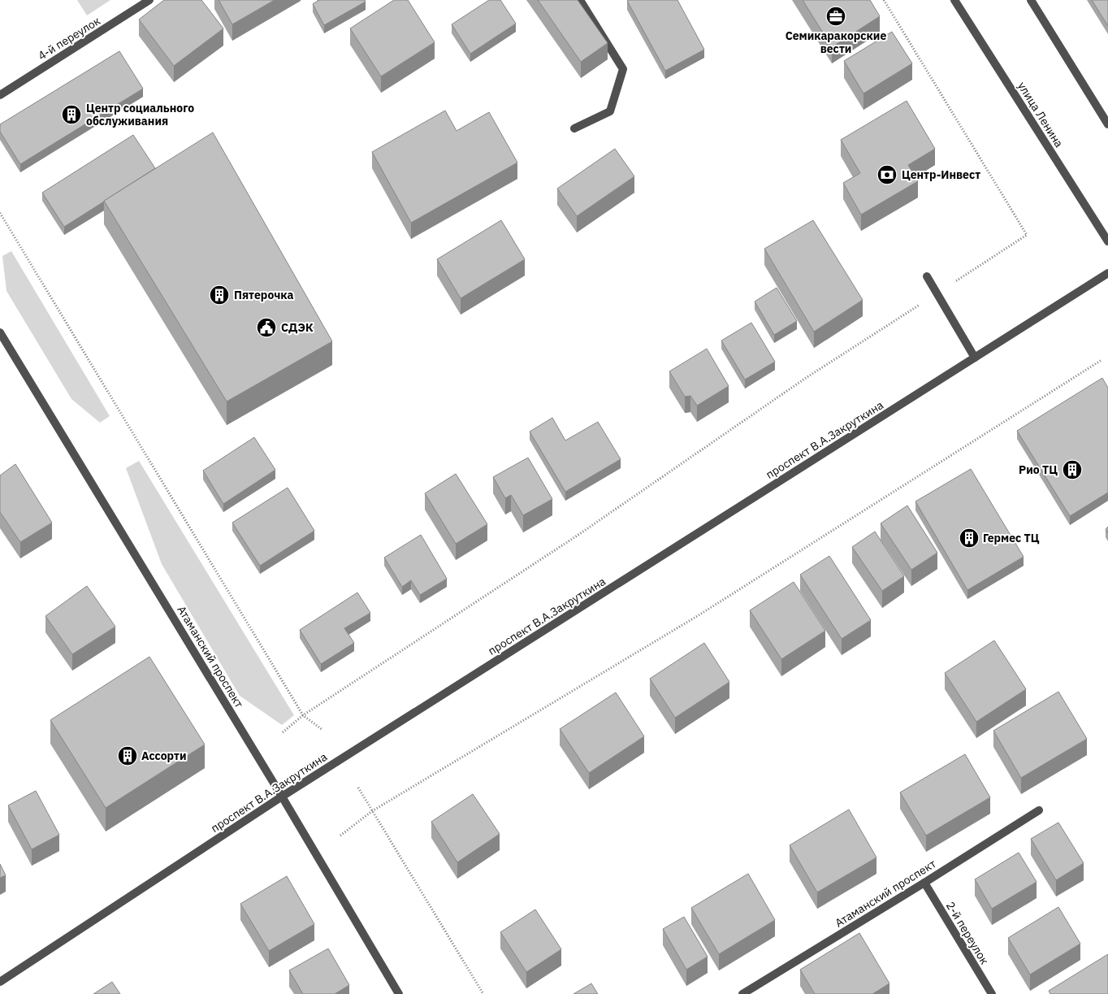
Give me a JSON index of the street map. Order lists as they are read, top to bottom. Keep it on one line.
{"streets":{"street":["4-й переулок","улица Ленина","проспект В.А.Закруткина","Атаманский проспект","2-й переулок"]},"crossings":[["проспект В.А.Закруткина","Атаманский проспект"],["Атаманский проспект","2-й переулок"]],"places":{"office":["Семикаракорские вести"],"building":["Центр социального обслуживания","Пятeрочка","Рио ТЦ","Гермес ТЦ","Ассорти"],"bank":["Центр-Инвест"],"public building":["СДЭК"]}}
